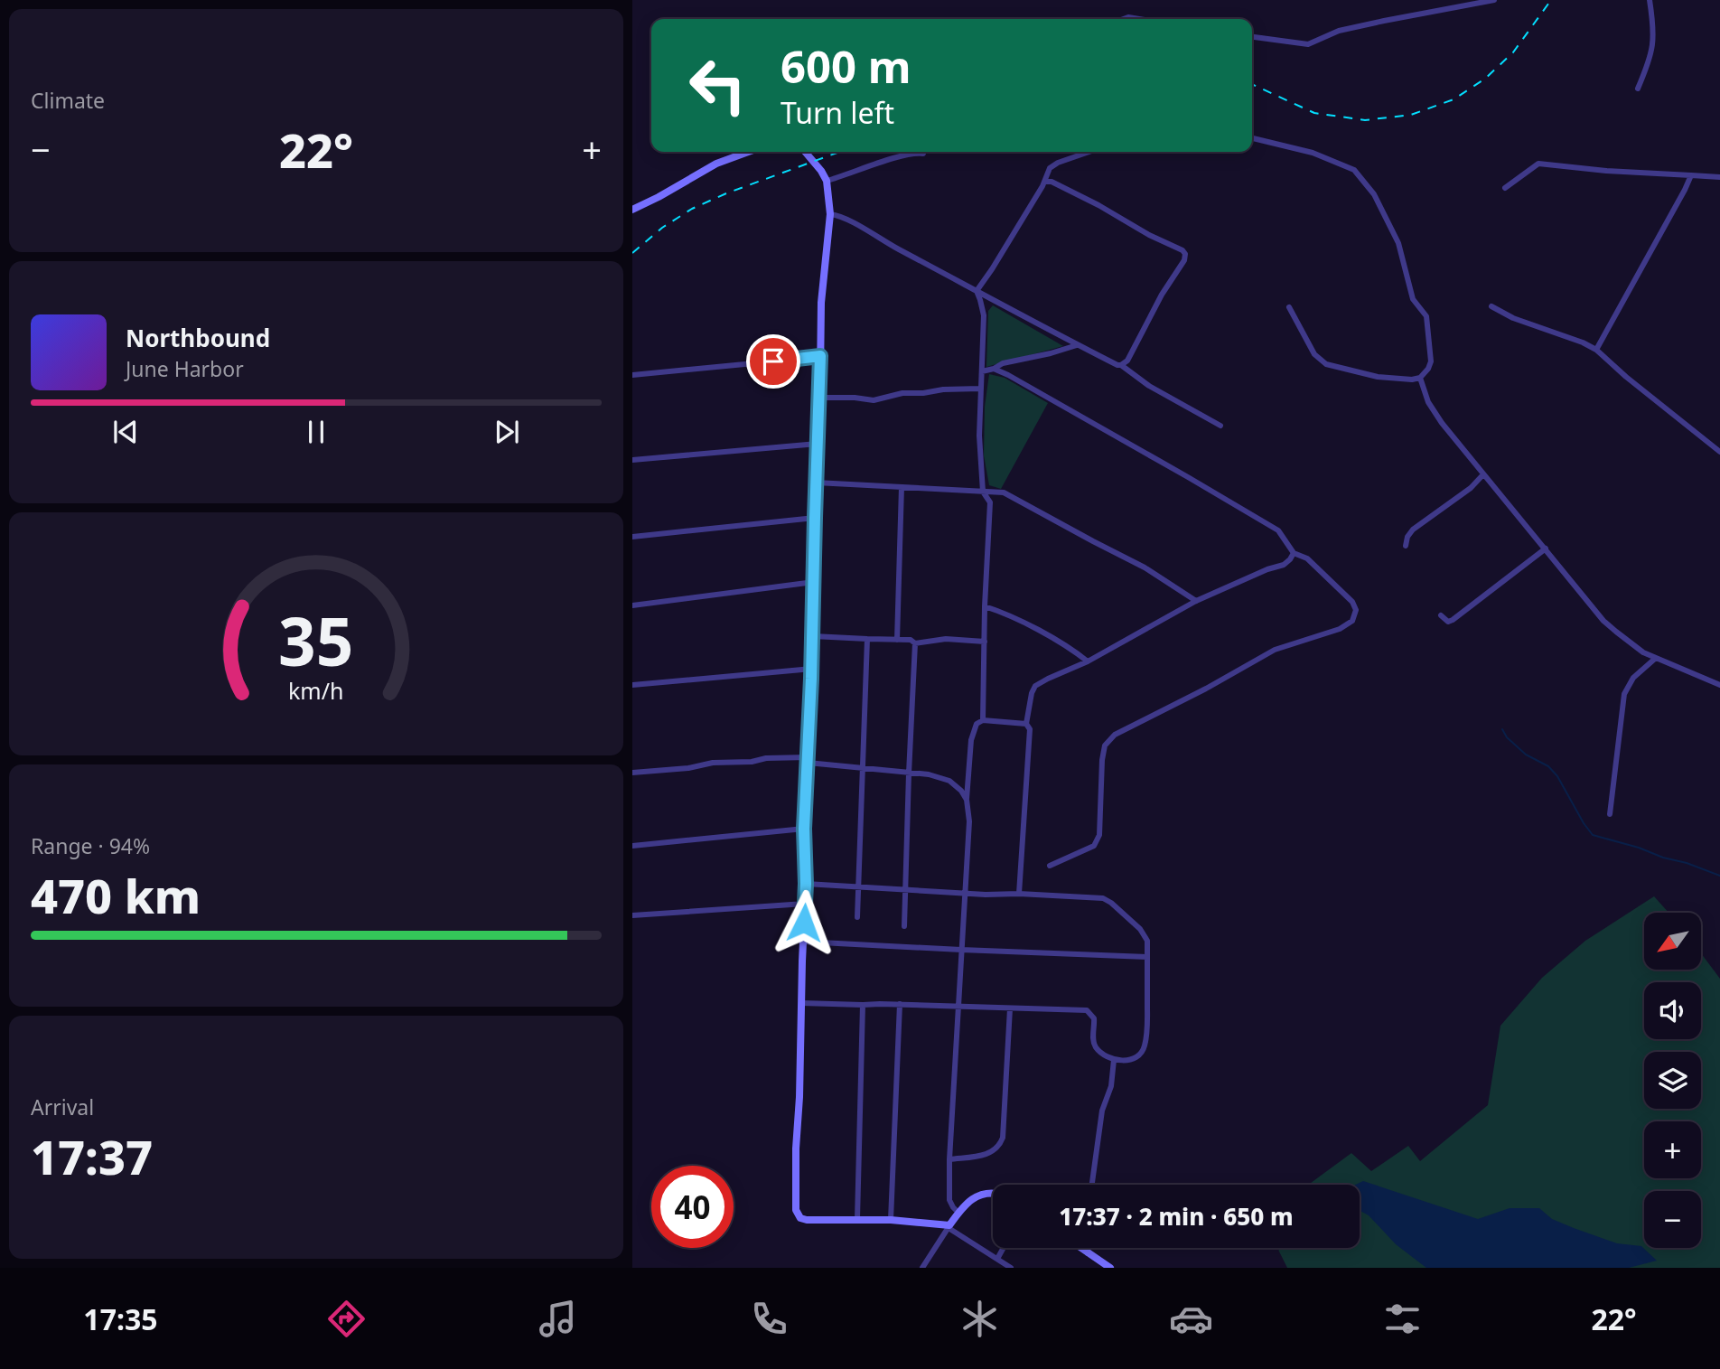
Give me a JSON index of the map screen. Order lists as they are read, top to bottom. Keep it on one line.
{"north":"bottom left","page":{"tile":["Climate",["Range · 94%","470 km"],["Arrival","17:37"]],"turn":["600 m","Turn left"],"heat":["−","22°","+"],"song":["Northbound","June Harbor"],"map_buttons":["+","−"],"limit":"40","trip":"17:37 · 2 min · 650 m","tabs":["17:35","22°"],"gauge":["35","km/h"]}}
